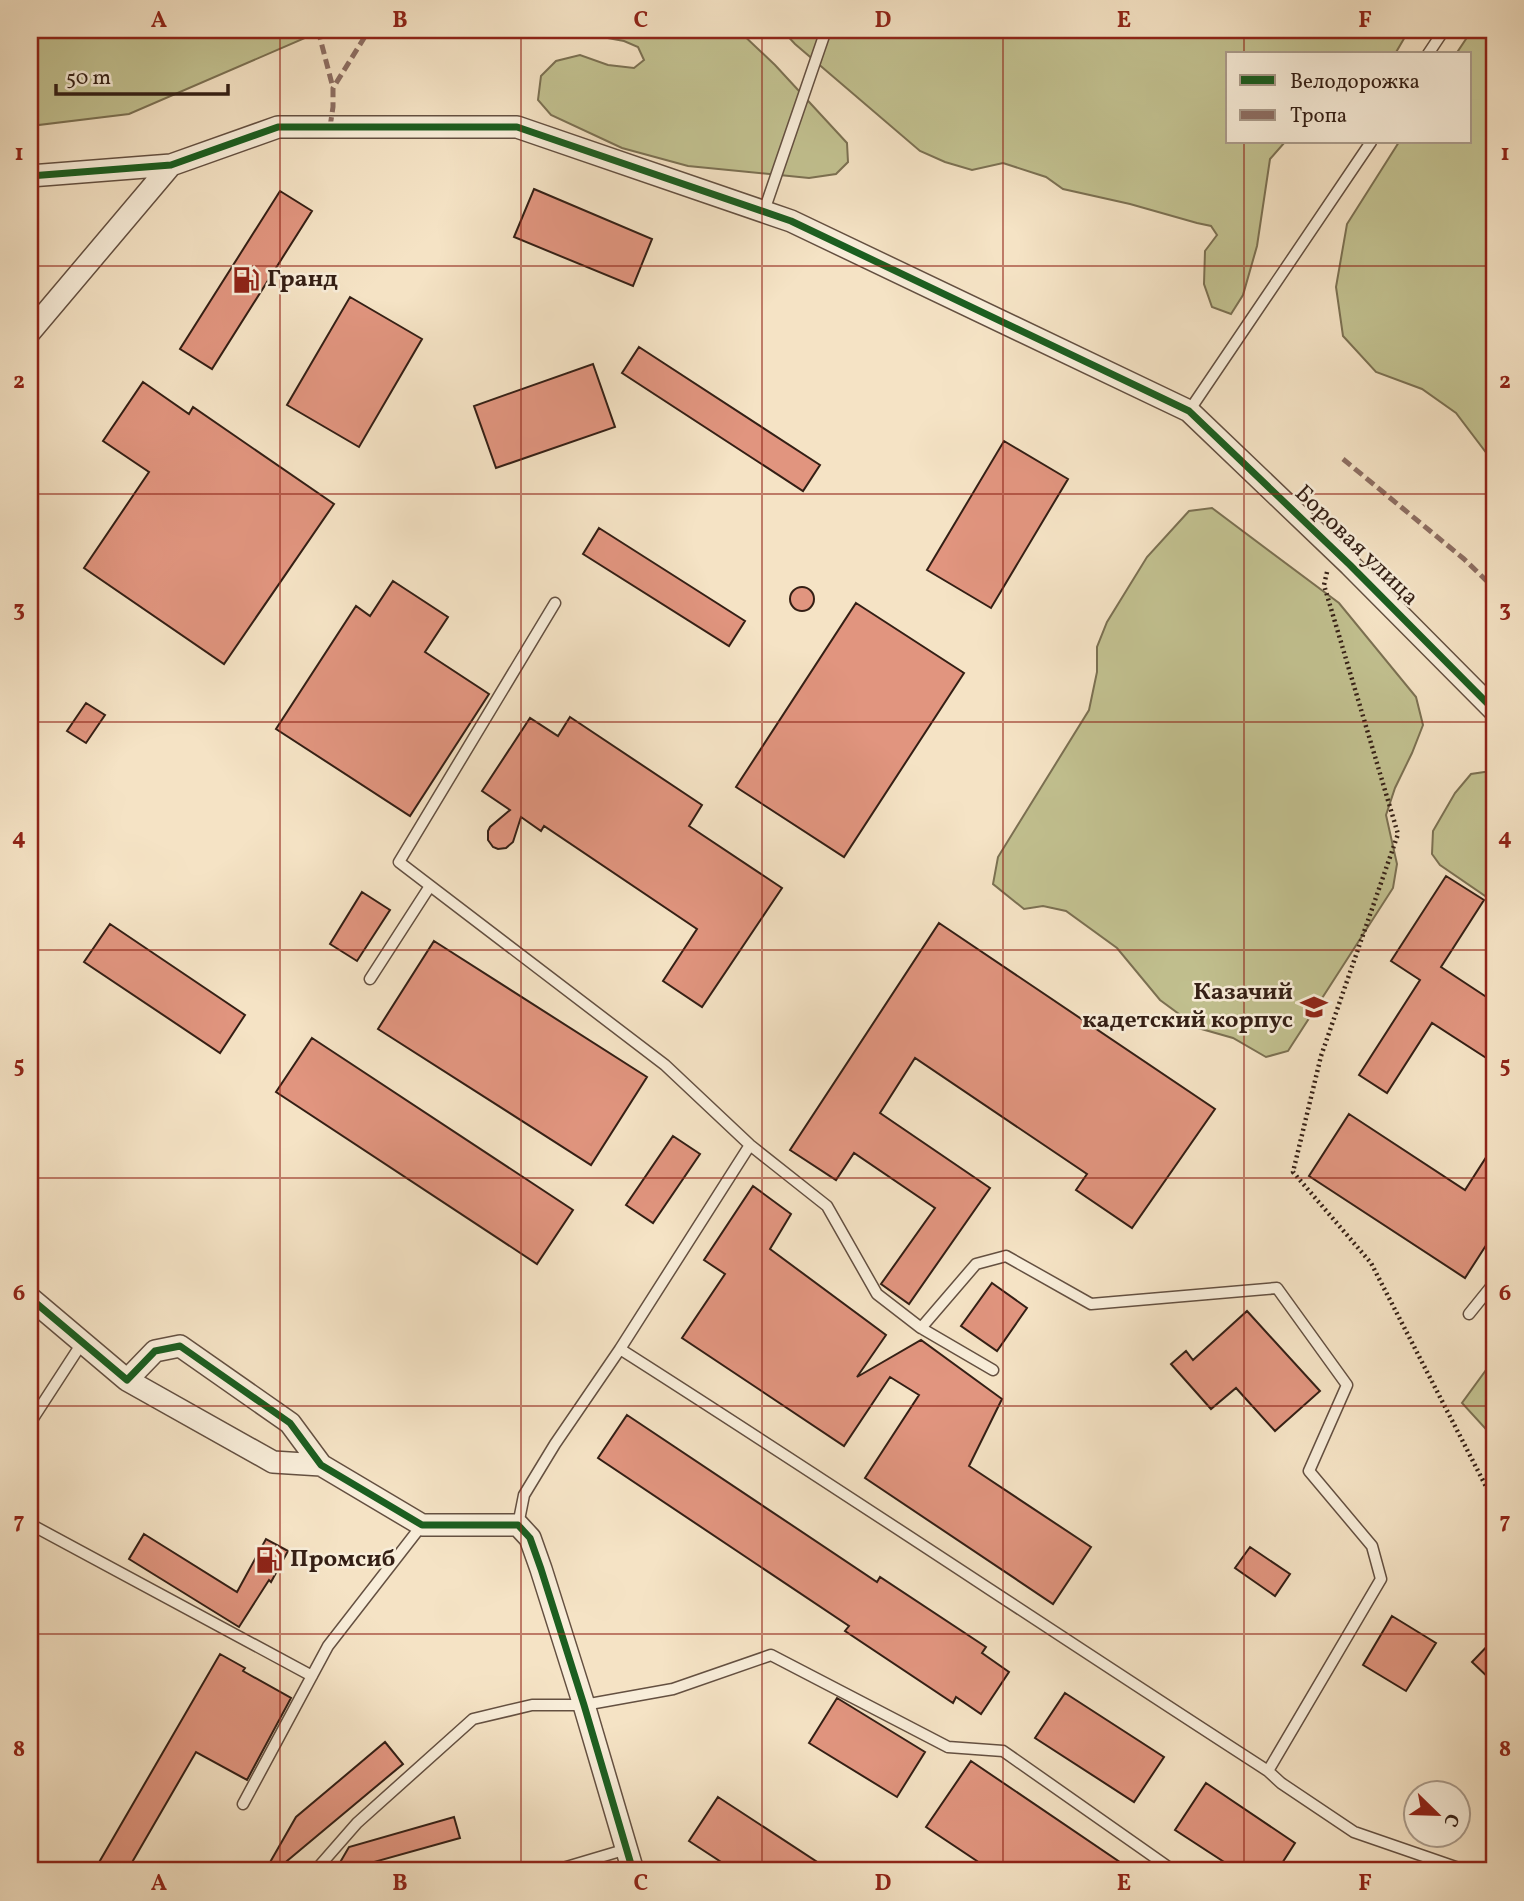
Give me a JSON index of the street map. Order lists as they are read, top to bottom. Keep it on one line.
{"streets":{"street":["Боровая улица"]},"places":{"fuel station":["Гранд","Промсиб"],"school or university":["Казачий кадетский корпус"]},"legend":["Велодорожка","Тропа"],"scale_bar":"50 m","north":"bottom right","grid":{"columns":["A","B","C","D","E","F"],"rows":["1","2","3","4","5","6","7","8"]}}
